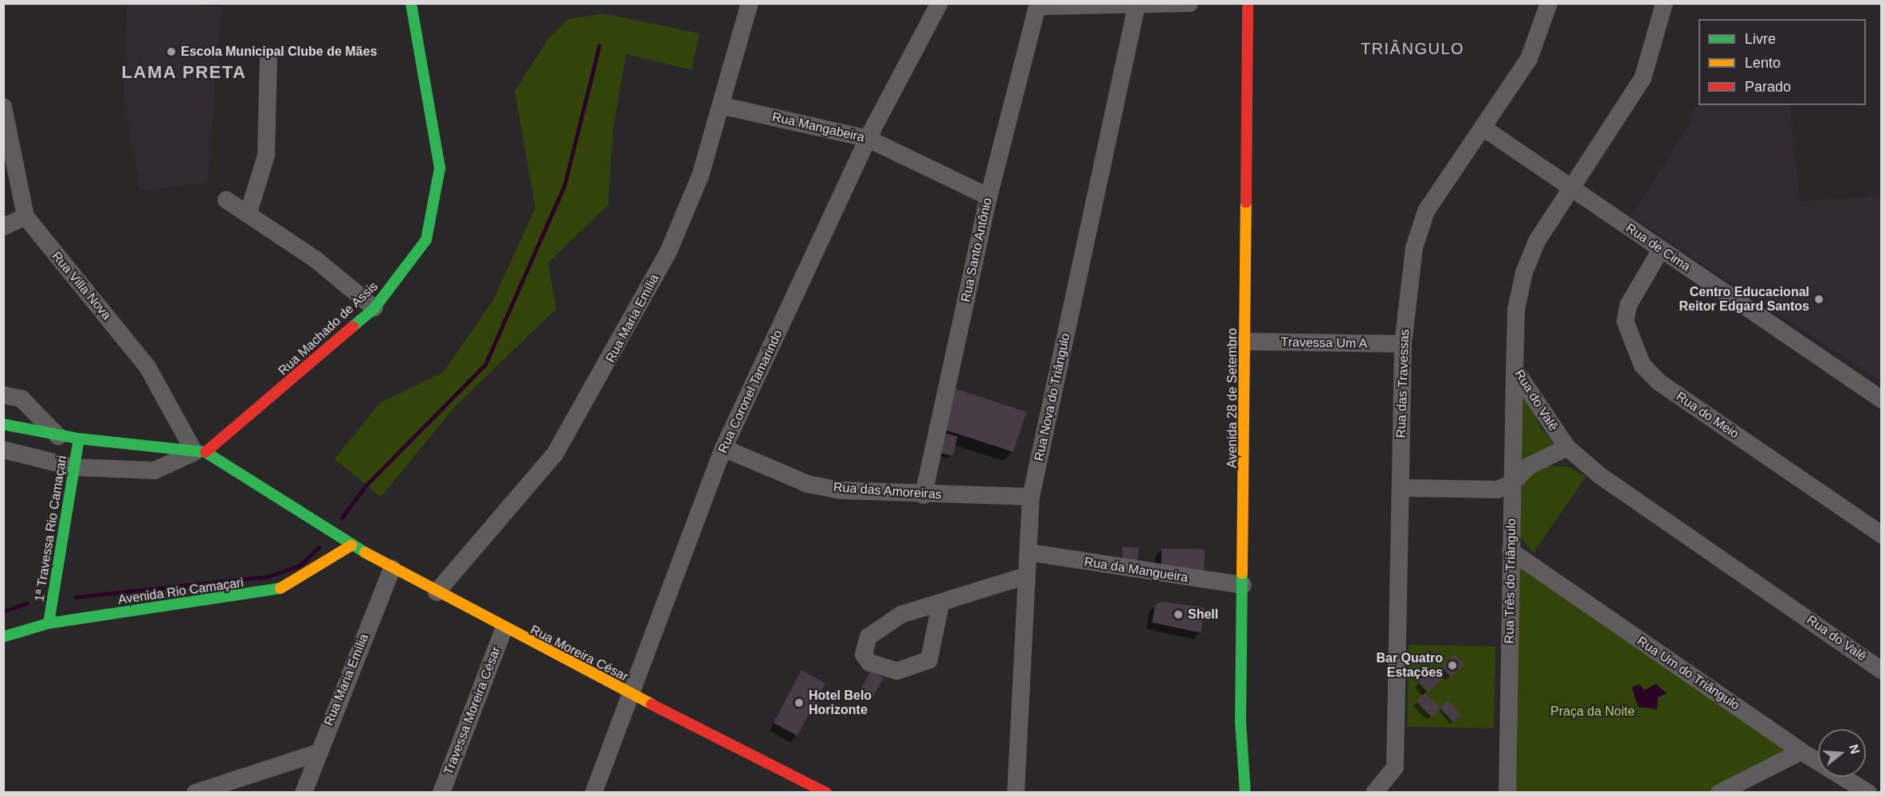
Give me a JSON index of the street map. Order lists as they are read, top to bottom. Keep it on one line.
{"streets":{"street":["Rua Mangabeira","Rua de Cima","Rua Santo Antônio","Rua Villa Nova","Rua Maria Emília","Rua Machado de Assis","Travessa Um A","Rua das Travessas","Rua Coronel Tamarindo","Rua Nova do Triângulo","Avenida 28 de Setembro","Rua do Valê","Rua do Meio","Rua das Amoreiras","1ª Travessa Rio Camaçari","Rua da Mangueira","Rua Três do Triângulo","Avenida Rio Camaçari","Rua Moreira César","Rua Um do Triângulo","Travessa Moreira César"]},"crossings":[["Rua Mangabeira","Rua Santo Antônio"],["Rua Mangabeira","Rua Maria Emília"],["Rua Mangabeira","Rua Coronel Tamarindo"],["Rua de Cima","Rua das Travessas"],["Rua de Cima","Rua do Valê"],["Rua de Cima","Rua do Meio"],["Rua Santo Antônio","Rua Nova do Triângulo"],["Rua Santo Antônio","Rua das Amoreiras"],["Rua Villa Nova","Rua Machado de Assis"],["Rua Villa Nova","Rua Moreira César"],["Rua Maria Emília","Rua Moreira César"],["Rua Machado de Assis","Rua Moreira César"],["Travessa Um A","Rua das Travessas"],["Travessa Um A","Avenida 28 de Setembro"],["Rua Coronel Tamarindo","Rua das Amoreiras"],["Rua Coronel Tamarindo","Rua Moreira César"],["Rua Nova do Triângulo","Rua das Amoreiras"],["Rua Nova do Triângulo","Rua da Mangueira"],["Avenida 28 de Setembro","Rua da Mangueira"],["Rua do Valê","Rua Três do Triângulo"],["1ª Travessa Rio Camaçari","Avenida Rio Camaçari"],["Rua Três do Triângulo","Rua Um do Triângulo"],["Avenida Rio Camaçari","Rua Moreira César"],["Rua Moreira César","Travessa Moreira César"]],"districts":["TRIÂNGULO","LAMA PRETA"],"parks":["Praça da Noite"],"places":["Escola Municipal Clube de Mães","Centro Educacional Reitor Edgard Santos","Shell","Bar Quatro Estações","Hotel Belo Horizonte"],"legend":["Livre","Lento","Parado"],"north":"right"}
